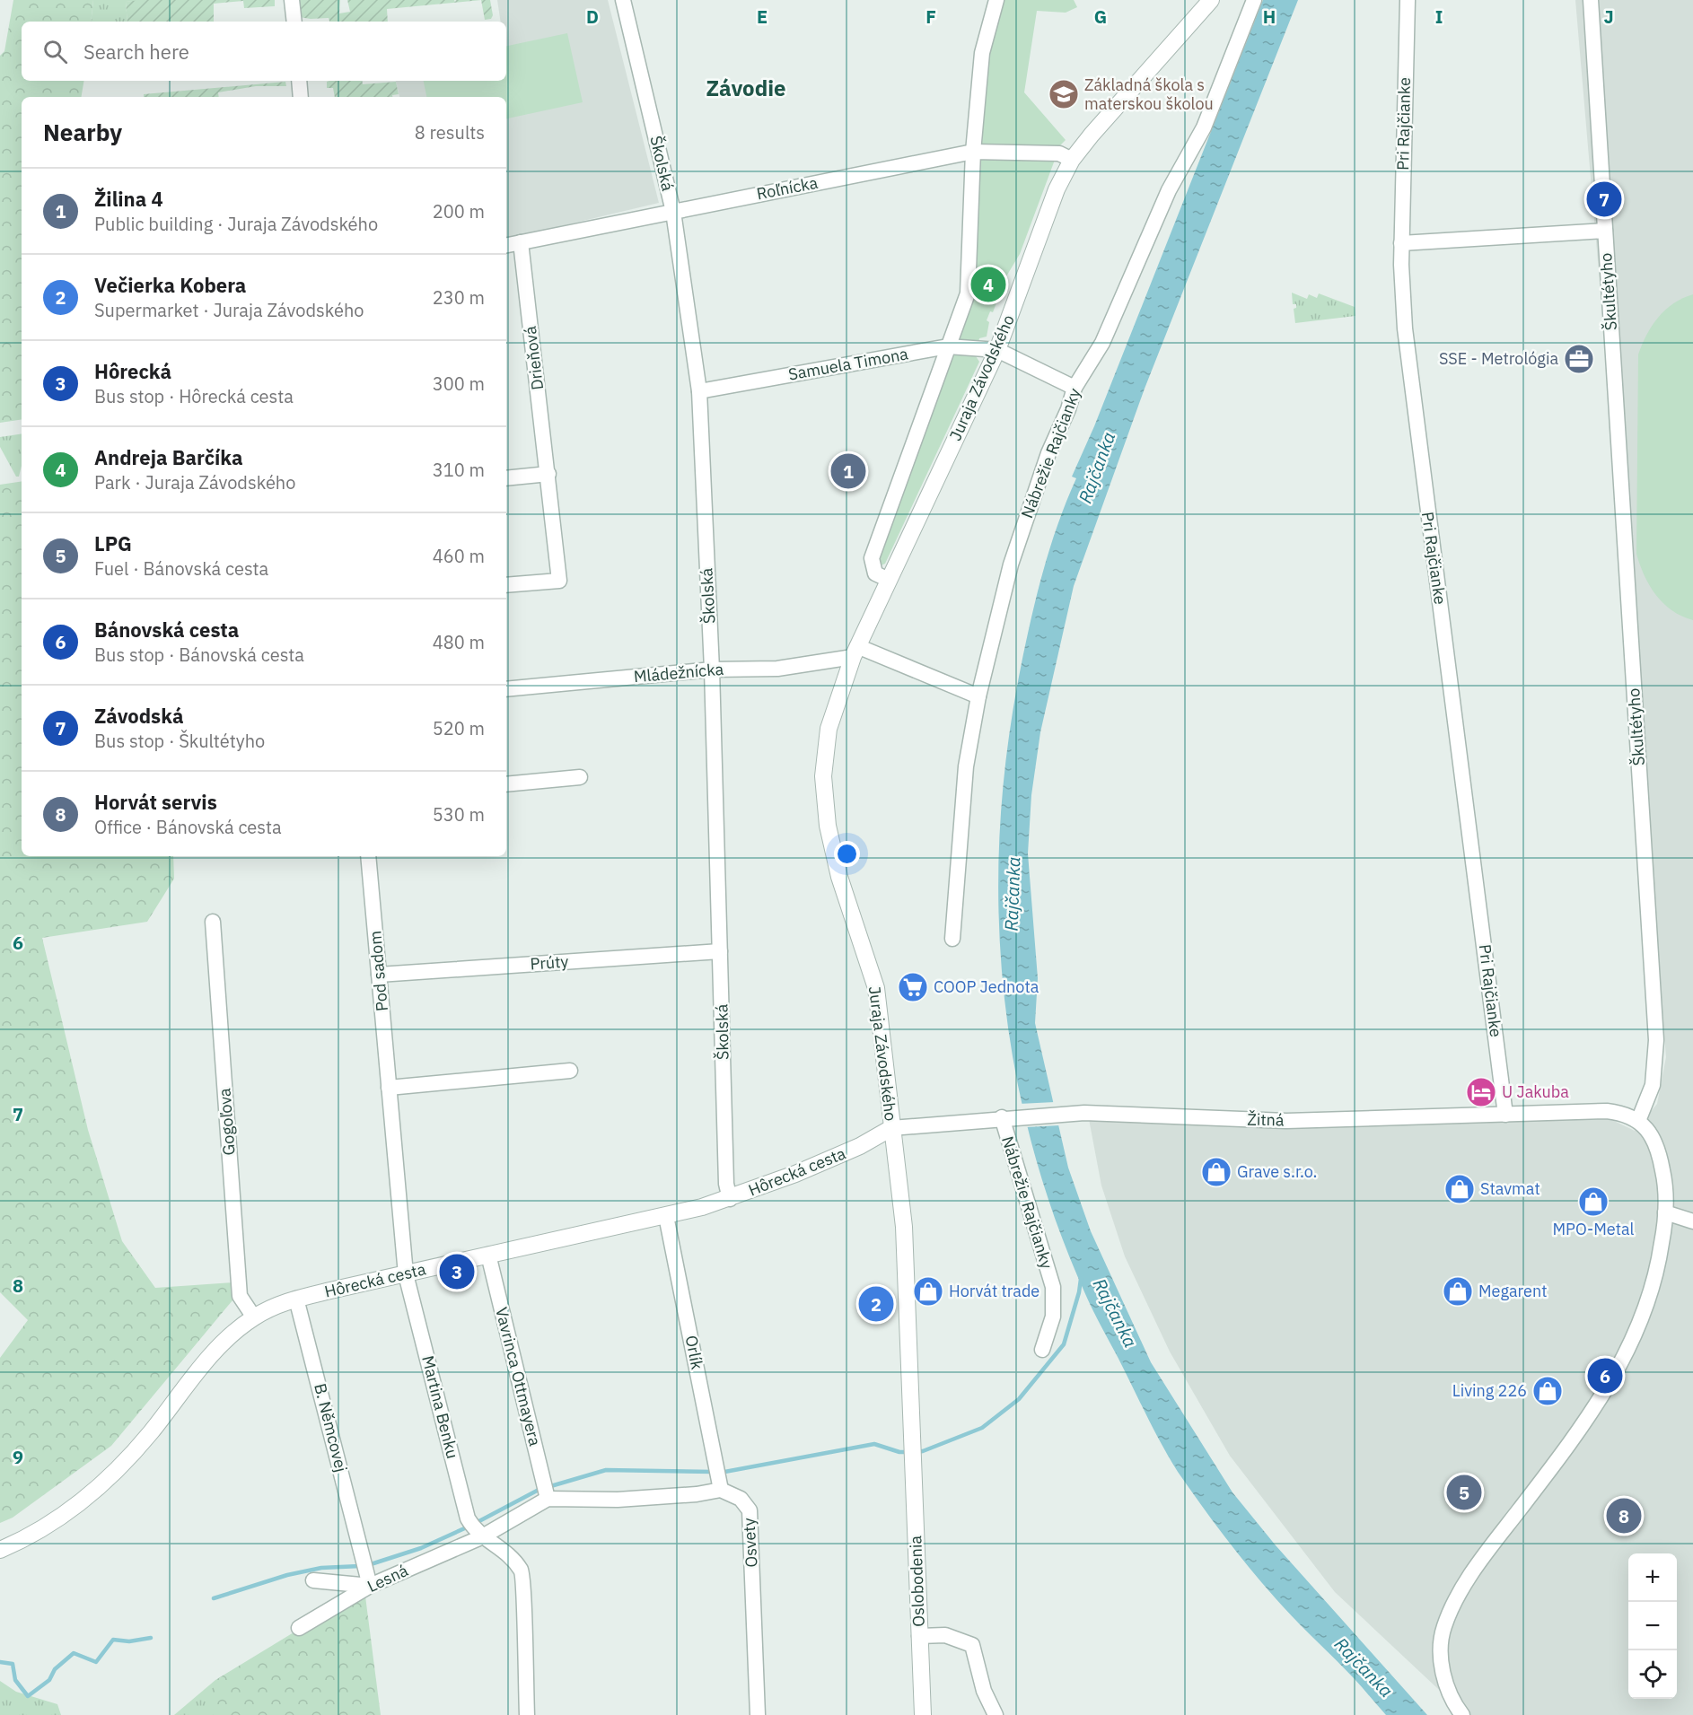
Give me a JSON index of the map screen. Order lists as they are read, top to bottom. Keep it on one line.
{"streets":{"street":["Pri Rajčianke","Školská","Roľnícka","Škultétyho","Drieňová","Samuela Timona","Juraja Závodského","Nábrežie Rajčianky","Mládežnícka","Prúty","Pod sadom","Žitná","Gogoľova","Hôrecká cesta","Orlík","Vavrinca Ottmayera","Martina Benku","B. Němcovej","Osvety","Lesná","Oslobodenia"]},"crossings":[["Pri Rajčianke","Škultétyho"],["Pri Rajčianke","Žitná"],["Školská","Roľnícka"],["Školská","Samuela Timona"],["Školská","Mládežnícka"],["Školská","Prúty"],["Školská","Hôrecká cesta"],["Roľnícka","Drieňová"],["Roľnícka","Juraja Závodského"],["Škultétyho","Žitná"],["Samuela Timona","Juraja Závodského"],["Juraja Závodského","Mládežnícka"],["Juraja Závodského","Žitná"],["Juraja Závodského","Hôrecká cesta"],["Juraja Závodského","Oslobodenia"],["Nábrežie Rajčianky","Žitná"],["Prúty","Pod sadom"],["Pod sadom","Hôrecká cesta"],["Pod sadom","Martina Benku"],["Žitná","Hôrecká cesta"],["Gogoľova","Hôrecká cesta"],["Hôrecká cesta","Orlík"],["Hôrecká cesta","Vavrinca Ottmayera"],["Hôrecká cesta","Martina Benku"],["Hôrecká cesta","B. Němcovej"],["Orlík","Osvety"],["Vavrinca Ottmayera","Lesná"],["Martina Benku","Lesná"],["B. Němcovej","Lesná"]],"districts":["Závodie"],"water":["Rajčanka"],"places":{"school or university":["Základná škola s materskou školou"],"office":["SSE - Metrológia"],"supermarket":["COOP Jednota"],"hotel":["U Jakuba"],"shop":["Grave s.r.o.","Stavmat","MPO-Metal","Horvát trade","Megarent","Living 226"]},"page":{"search":"Search here","heading":["Nearby","8 results"],"list":[{"mark":"1","name":"Žilina 4","note":"Public building · Juraja Závodského","value":"200 m"},{"mark":"2","name":"Večierka Kobera","note":"Supermarket · Juraja Závodského","value":"230 m"},{"mark":"3","name":"Hôrecká","note":"Bus stop · Hôrecká cesta","value":"300 m"},{"mark":"4","name":"Andreja Barčíka","note":"Park · Juraja Závodského","value":"310 m"},{"mark":"5","name":"LPG","note":"Fuel · Bánovská cesta","value":"460 m"},{"mark":"6","name":"Bánovská cesta","note":"Bus stop · Bánovská cesta","value":"480 m"},{"mark":"7","name":"Závodská","note":"Bus stop · Škultétyho","value":"520 m"},{"mark":"8","name":"Horvát servis","note":"Office · Bánovská cesta","value":"530 m"}],"pins":["7","4","1","3","2","6","5","8"],"map_buttons":["+","−"]},"grid":{"columns":["D","E","F","G","H","I","J"],"rows":["6","7","8","9"]}}
